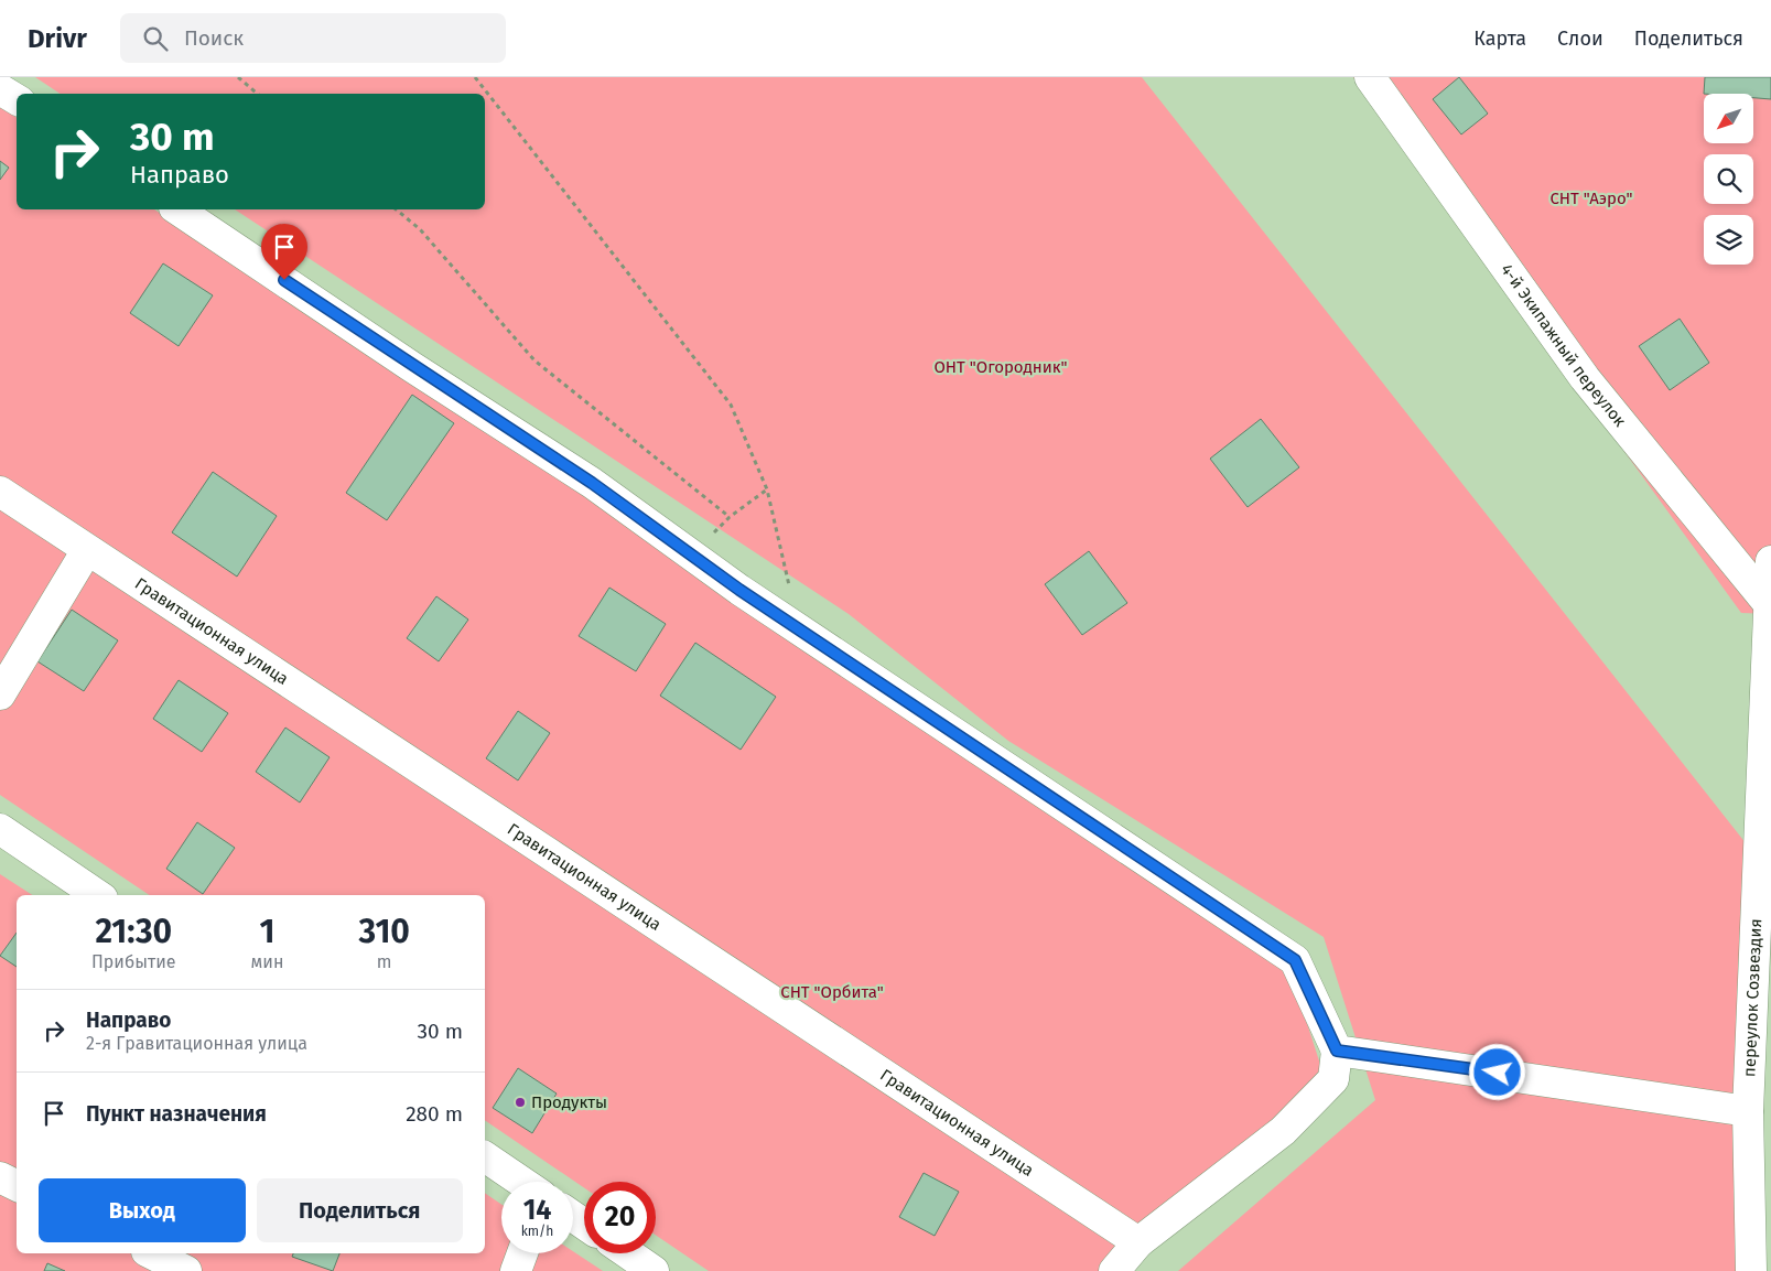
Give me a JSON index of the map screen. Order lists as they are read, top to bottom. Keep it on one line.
{"streets":{"street":["4-й Экипажный переулок","Гравитационная улица","переулок Созвездия"]},"crossings":[["4-й Экипажный переулок","переулок Созвездия"]],"parks":["СНТ \"Аэро\"","ОНТ \"Огородник\"","СНТ \"Орбита\""],"places":["Продукты"],"north":"bottom left","page":{"header":"Drivr","search":"Поиск","nav":["Карта","Слои","Поделиться"],"turn":["30 m","Направо"],"eta":["21:30","Прибытие","1","мин","310","m"],"list":[{"name":"Направо","note":"2-я Гравитационная улица","value":"30 m"},{"name":"Пункт назначения","value":"280 m"}],"buttons":["Выход","Поделиться"],"speed":"14 km/h","limit":"20"}}
